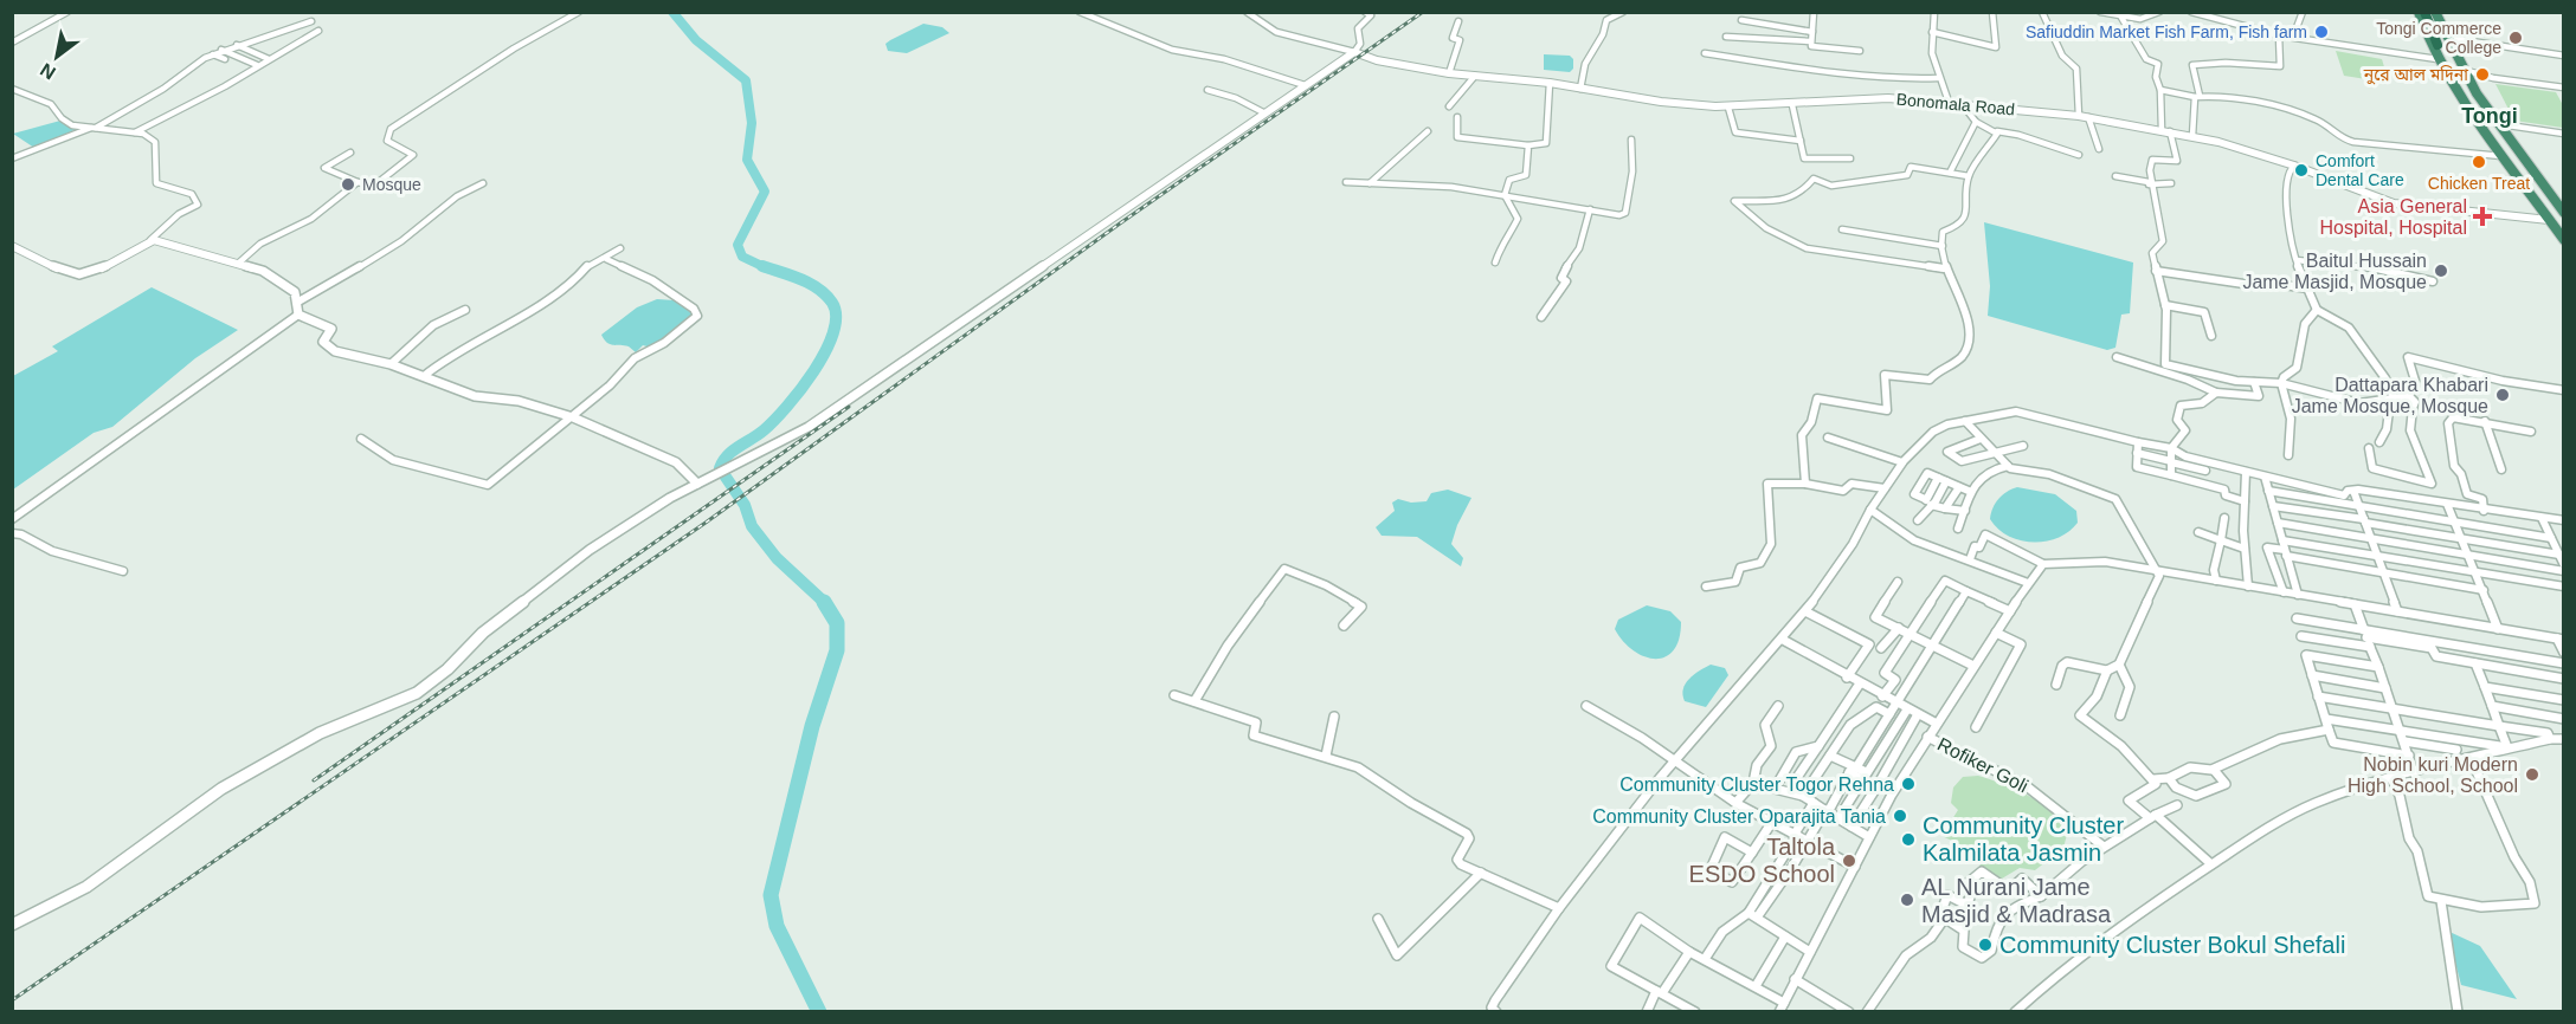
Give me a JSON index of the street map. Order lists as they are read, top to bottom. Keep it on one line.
{"streets":{"street":["Bonomala Road","Rofiker Goli"]},"districts":["Tongi"],"places":{"other":["Safiuddin Market Fish Farm, Fish farm","Tongi Commerce College","নুরে আল মদিনা","Chicken Treat","Comfort Dental Care","Mosque","Baitul Hussain Jame Masjid, Mosque","Dattapara Khabari Jame Mosque, Mosque","Nobin kuri Modern High School, School","Community Cluster Togor Rehna","Community Cluster Oparajita Tania","Community Cluster Kalmilata Jasmin","Taltola ESDO School","AL Nurani Jame Masjid & Madrasa","Community Cluster Bokul Shefali"],"health":["Asia General Hospital, Hospital"]},"north":"bottom left"}
